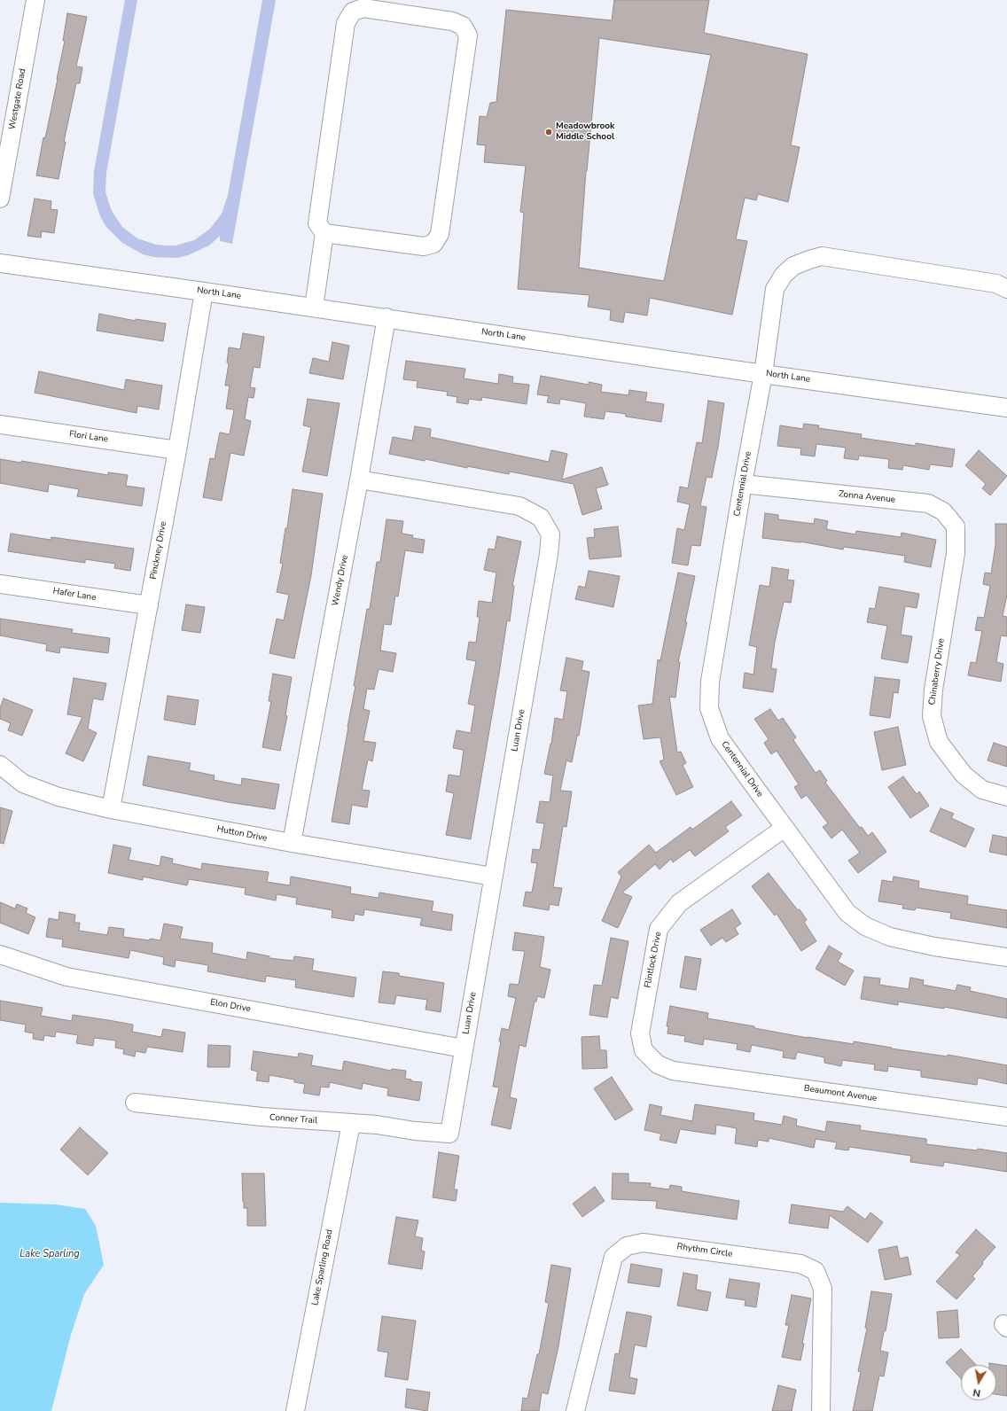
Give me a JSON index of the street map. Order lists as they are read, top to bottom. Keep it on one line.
{"streets":{"street":["Westgate Road","North Lane","Flori Lane","Centennial Drive","Zonna Avenue","Pinckney Drive","Wendy Drive","Hafer Lane","Chinaberry Drive","Luan Drive","Hutton Drive","Flintlock Drive","Elon Drive","Beaumont Avenue","Conner Trail","Rhythm Circle","Lake Sparling Road"]},"crossings":[["North Lane","Centennial Drive"],["North Lane","Pinckney Drive"],["North Lane","Wendy Drive"],["Flori Lane","Pinckney Drive"],["Centennial Drive","Zonna Avenue"],["Centennial Drive","Flintlock Drive"],["Zonna Avenue","Chinaberry Drive"],["Pinckney Drive","Hafer Lane"],["Pinckney Drive","Hutton Drive"],["Wendy Drive","Luan Drive"],["Wendy Drive","Hutton Drive"],["Luan Drive","Hutton Drive"],["Luan Drive","Elon Drive"],["Luan Drive","Conner Trail"],["Flintlock Drive","Beaumont Avenue"],["Conner Trail","Lake Sparling Road"]],"water":["Lake Sparling"],"places":["Meadowbrook Middle School"],"north":"bottom"}
